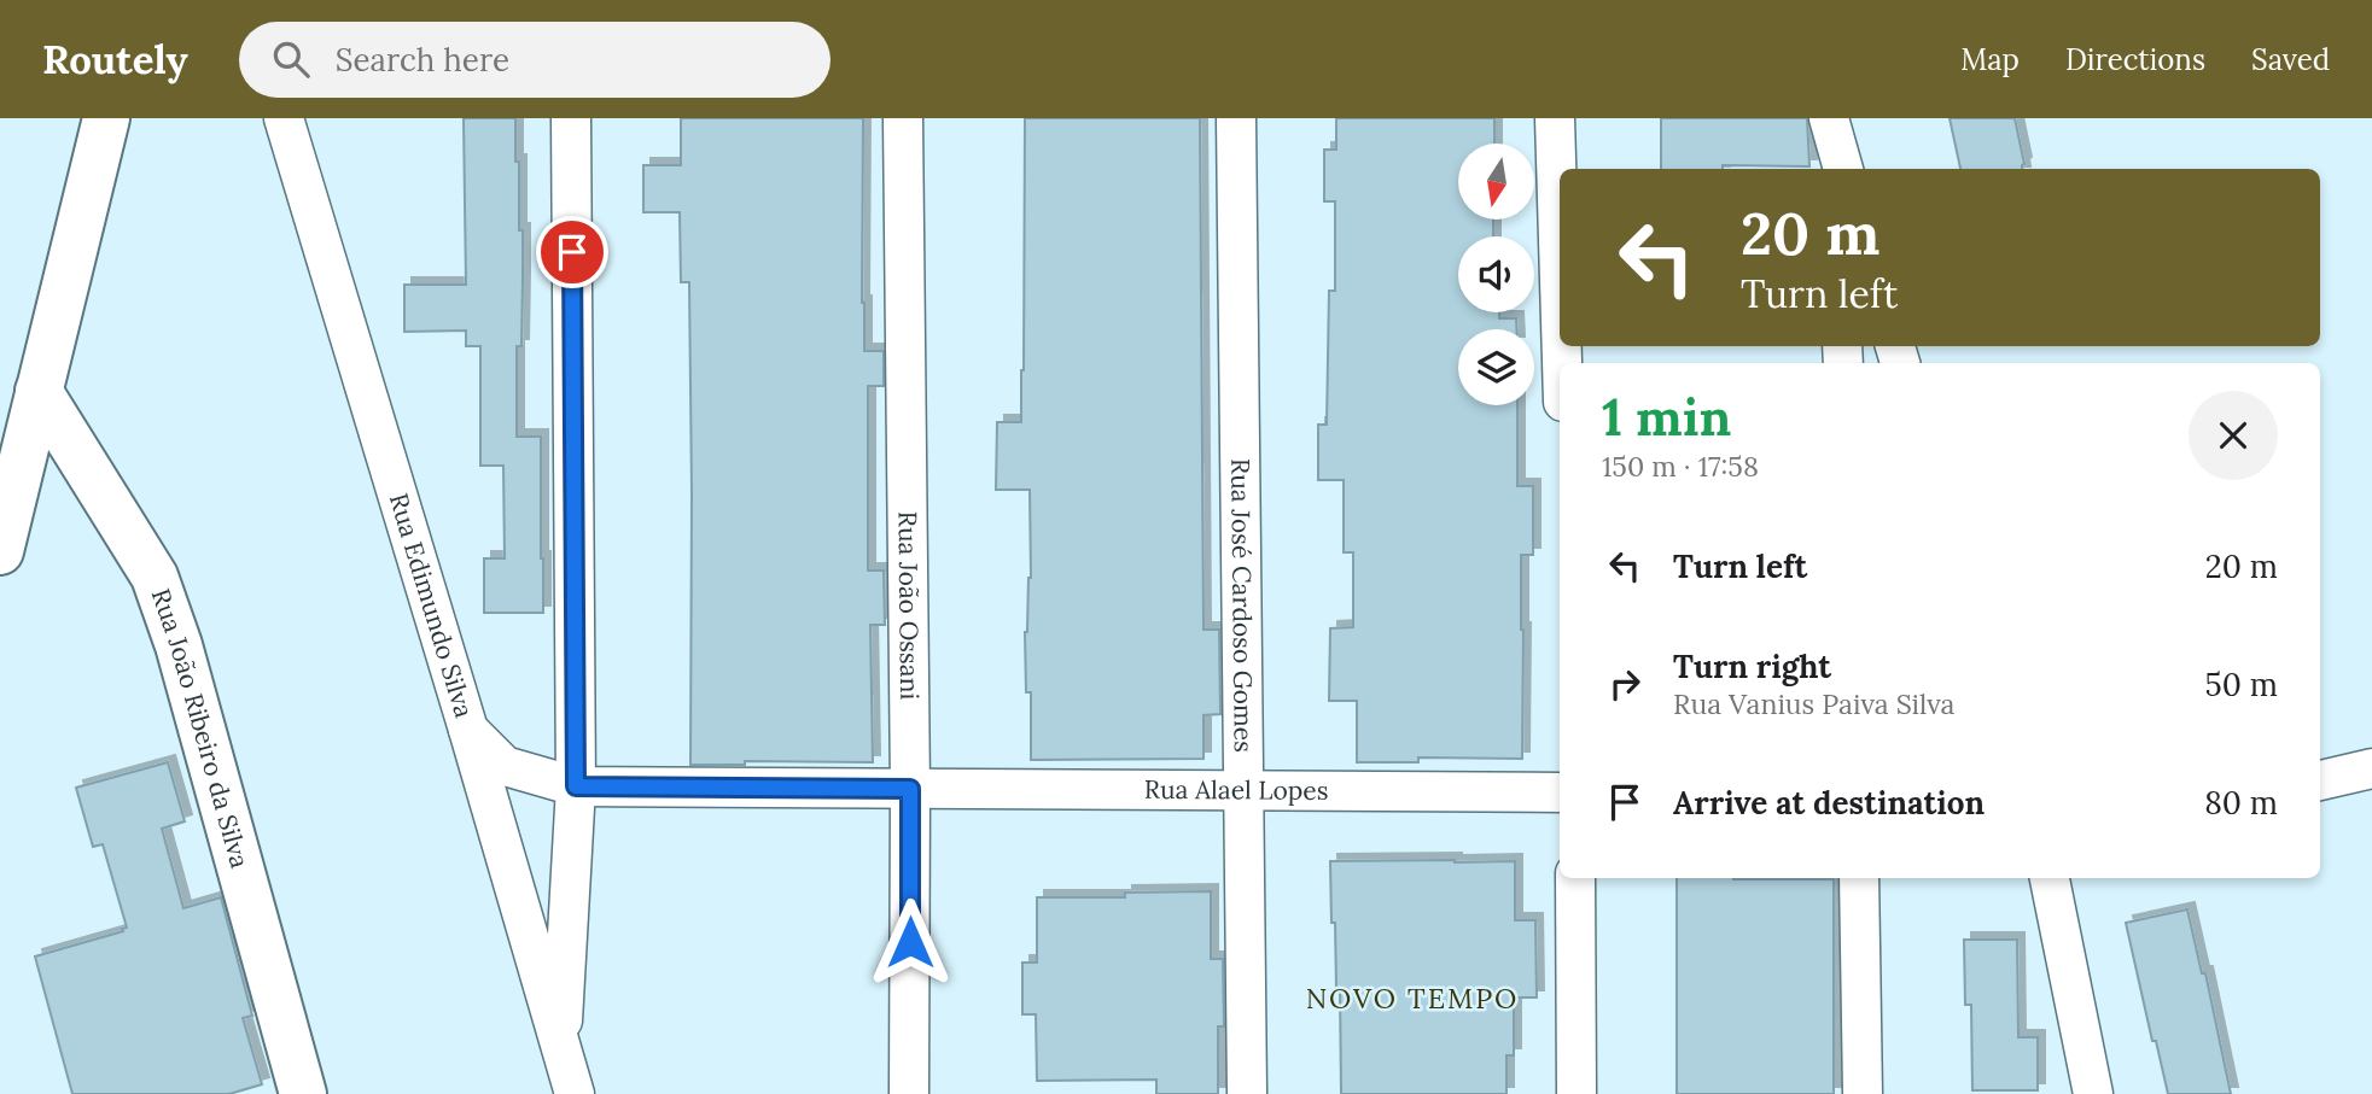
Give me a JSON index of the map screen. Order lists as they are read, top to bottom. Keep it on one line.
{"streets":{"street":["Rua Edimundo Silva","Rua João Ossani","Rua José Cardoso Gomes","Rua João Ribeiro da Silva","Rua Alael Lopes"]},"crossings":[["Rua Edimundo Silva","Rua Alael Lopes"],["Rua João Ossani","Rua Alael Lopes"],["Rua José Cardoso Gomes","Rua Alael Lopes"]],"districts":["NOVO TEMPO"],"north":"bottom","page":{"header":"Routely","search":"Search here","nav":["Map","Directions","Saved"],"turn":["20 m","Turn left"],"heading":["1 min","150 m · 17:58"],"list":[{"name":"Turn left","value":"20 m"},{"name":"Turn right","note":"Rua Vanius Paiva Silva","value":"50 m"},{"name":"Arrive at destination","value":"80 m"}]}}
